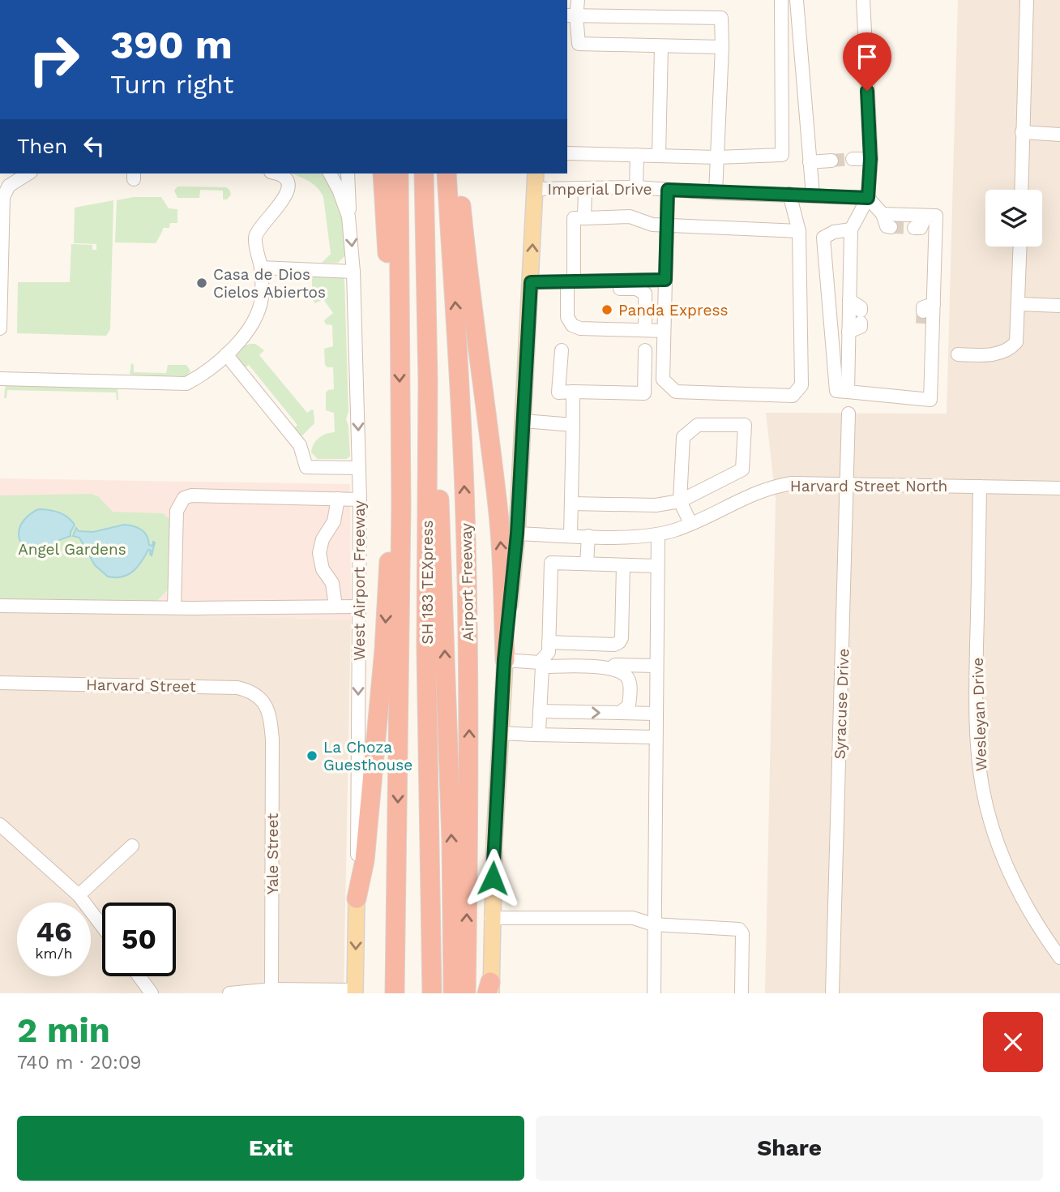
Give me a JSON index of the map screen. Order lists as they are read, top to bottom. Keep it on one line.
{"streets":{"highway":["SH 183 TEXpress","Airport Freeway"],"main road":["West Airport Freeway"],"street":["Imperial Drive","Harvard Street North","Harvard Street","Syracuse Drive","Wesleyan Drive","Yale Street"]},"crossings":[["Harvard Street North","Syracuse Drive"],["Harvard Street North","Wesleyan Drive"],["Harvard Street","Yale Street"]],"one_way":["West Airport Freeway"],"parks":["Angel Gardens"],"places":["Casa de Dios Cielos Abiertos","Panda Express","La Choza Guesthouse"],"page":{"turn":["390 m","Turn right"],"then":"Then","speed":"46 km/h","limit":"50","heading":["2 min","740 m · 20:09"],"buttons":["Exit","Share"]}}
